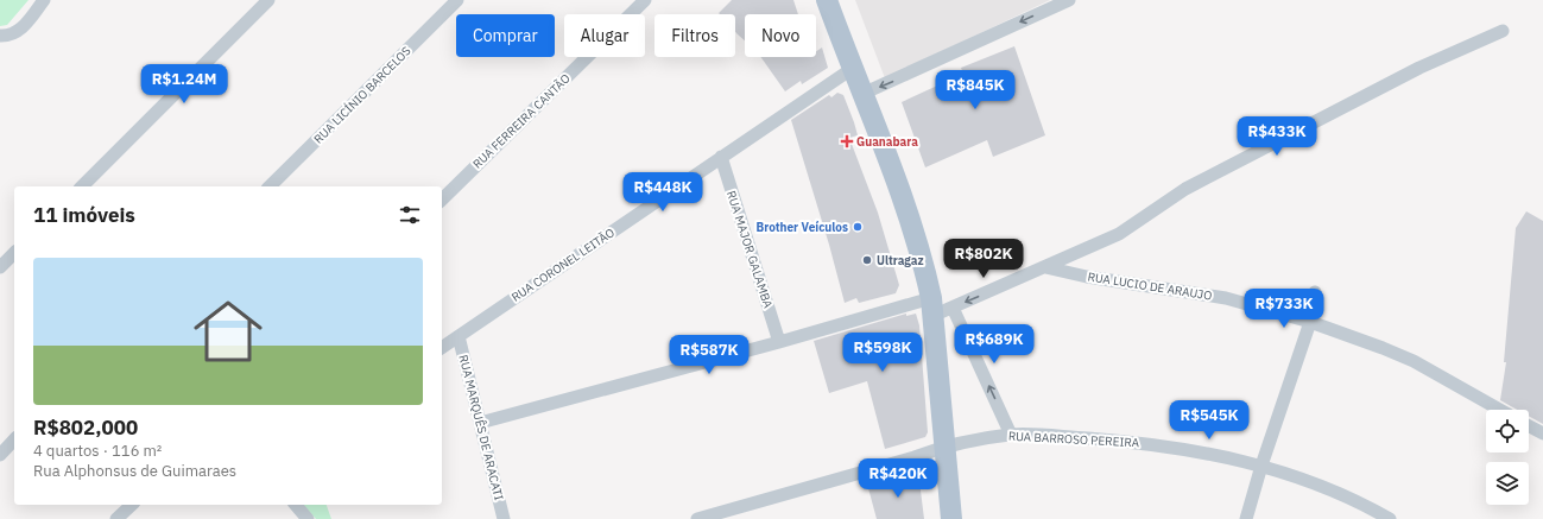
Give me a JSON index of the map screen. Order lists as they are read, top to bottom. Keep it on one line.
{"streets":{"street":["RUA LICÍNIO BARCELOS","RUA FERREIRA CANTÃO","RUA MAJOR GALAMBA","RUA CORONEL LEITÃO","RUA LUCIO DE ARAUJO","RUA MARQUÊS DE ARACATI","RUA BARROSO PEREIRA"]},"crossings":[["RUA MAJOR GALAMBA","RUA CORONEL LEITÃO"],["RUA CORONEL LEITÃO","RUA MARQUÊS DE ARACATI"]],"places":{"health":["Guanabara"],"other":["Brother Veículos","Ultragaz"]},"page":{"chip":["Comprar","Alugar","Filtros","Novo"],"price":["R$1.24M","R$845K","R$433K","R$448K","R$802K","R$733K","R$689K","R$598K","R$587K","R$545K","R$420K"],"heading":"11 imóveis","list":[{"name":"R$802,000","note":"4 quartos · 116 m² · Rua Alphonsus de Guimaraes"}]}}
